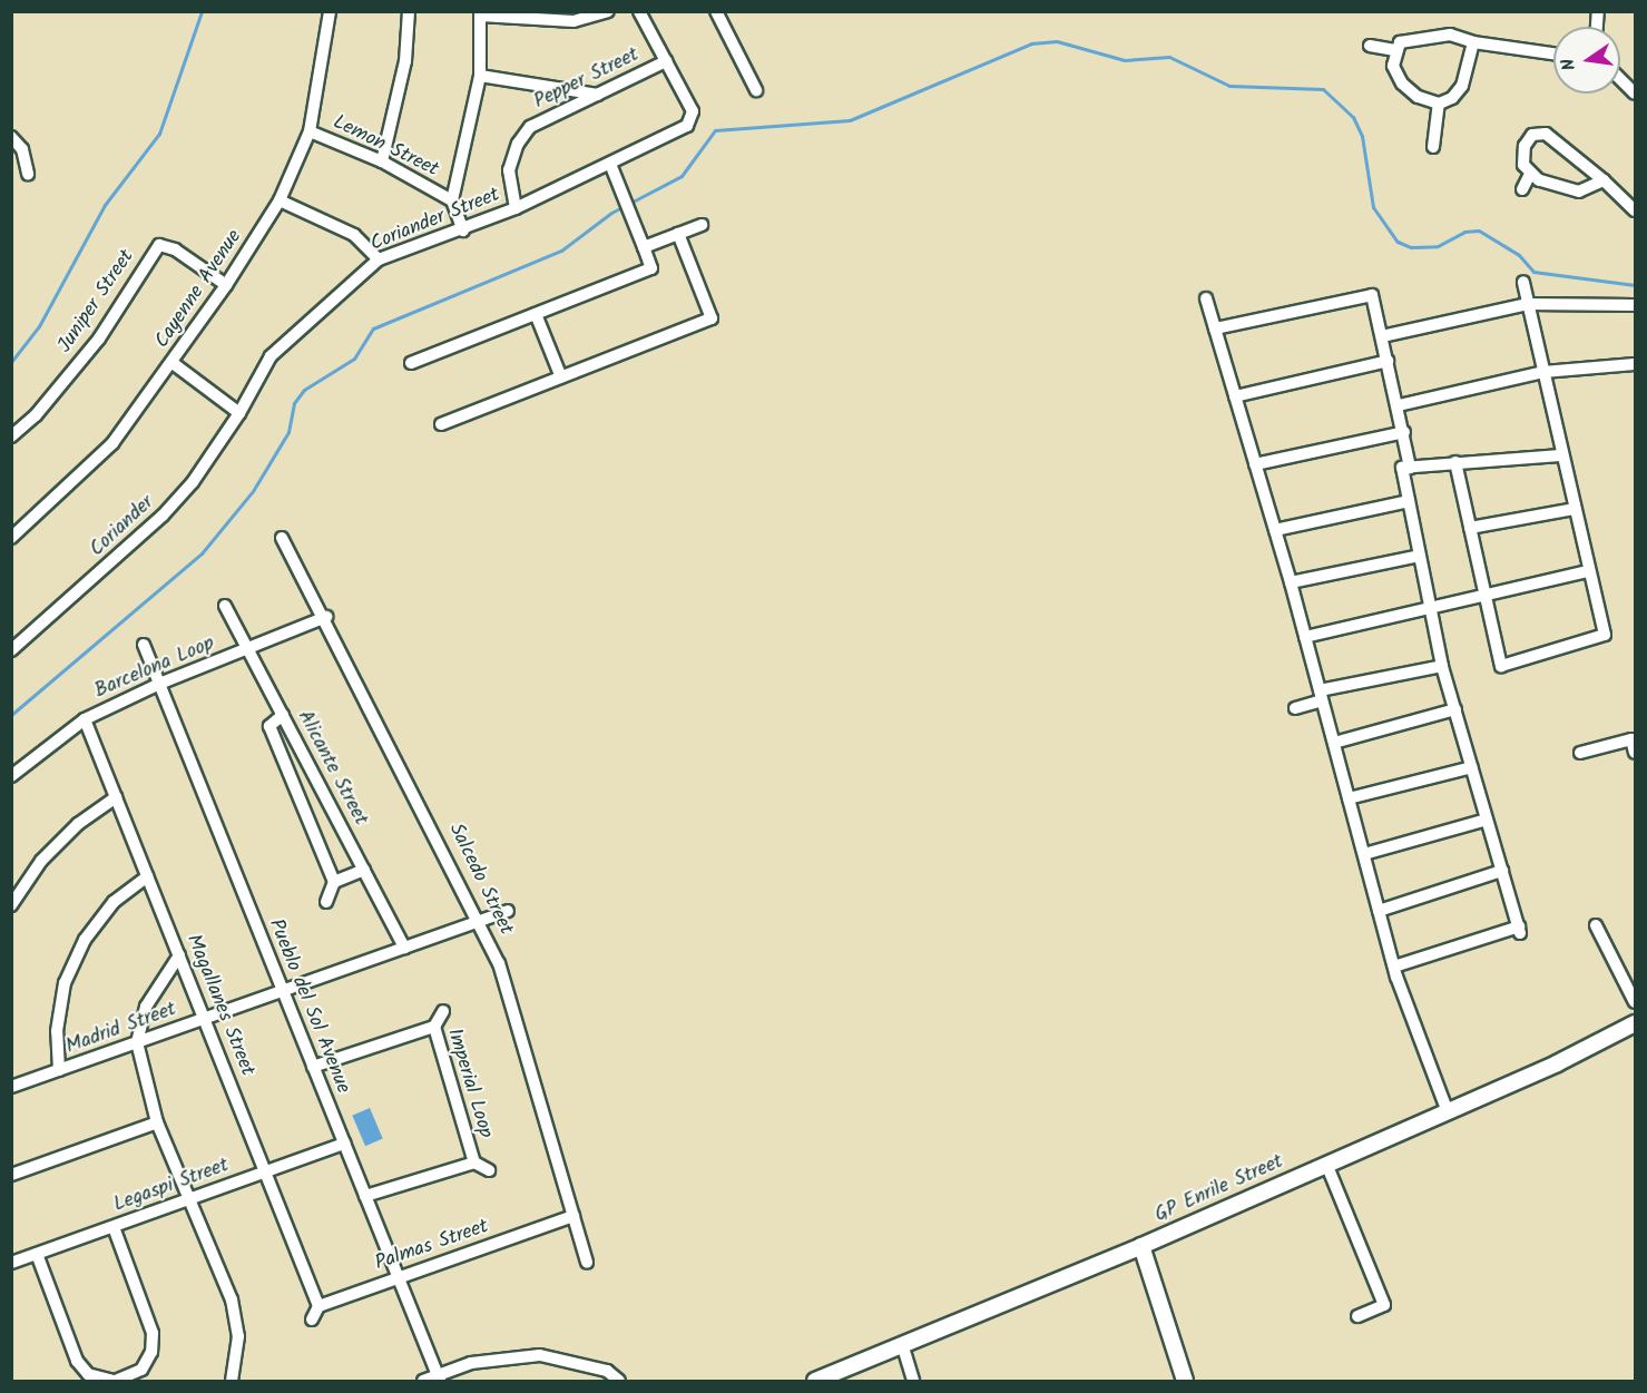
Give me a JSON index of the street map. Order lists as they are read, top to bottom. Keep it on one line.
{"streets":{"street":["Pepper Street","Lemon Street","Coriander Street","Cayenne Avenue","Juniper Street","Coriander","Barcelona Loop","Alicante Street","Salcedo Street","Magallanes Street","Pueblo del Sol Avenue","Madrid Street","Imperial Loop","Legaspi Street","GP Enrile Street","Palmas Street"]},"crossings":[["Pepper Street","Coriander Street"],["Lemon Street","Coriander Street"],["Lemon Street","Cayenne Avenue"],["Coriander Street","Coriander"],["Cayenne Avenue","Juniper Street"],["Barcelona Loop","Alicante Street"],["Barcelona Loop","Salcedo Street"],["Barcelona Loop","Magallanes Street"],["Barcelona Loop","Pueblo del Sol Avenue"],["Alicante Street","Madrid Street"],["Salcedo Street","Madrid Street"],["Salcedo Street","Palmas Street"],["Magallanes Street","Madrid Street"],["Magallanes Street","Legaspi Street"],["Magallanes Street","Palmas Street"],["Pueblo del Sol Avenue","Madrid Street"],["Pueblo del Sol Avenue","Imperial Loop"],["Pueblo del Sol Avenue","Legaspi Street"],["Pueblo del Sol Avenue","Palmas Street"]],"north":"left"}
